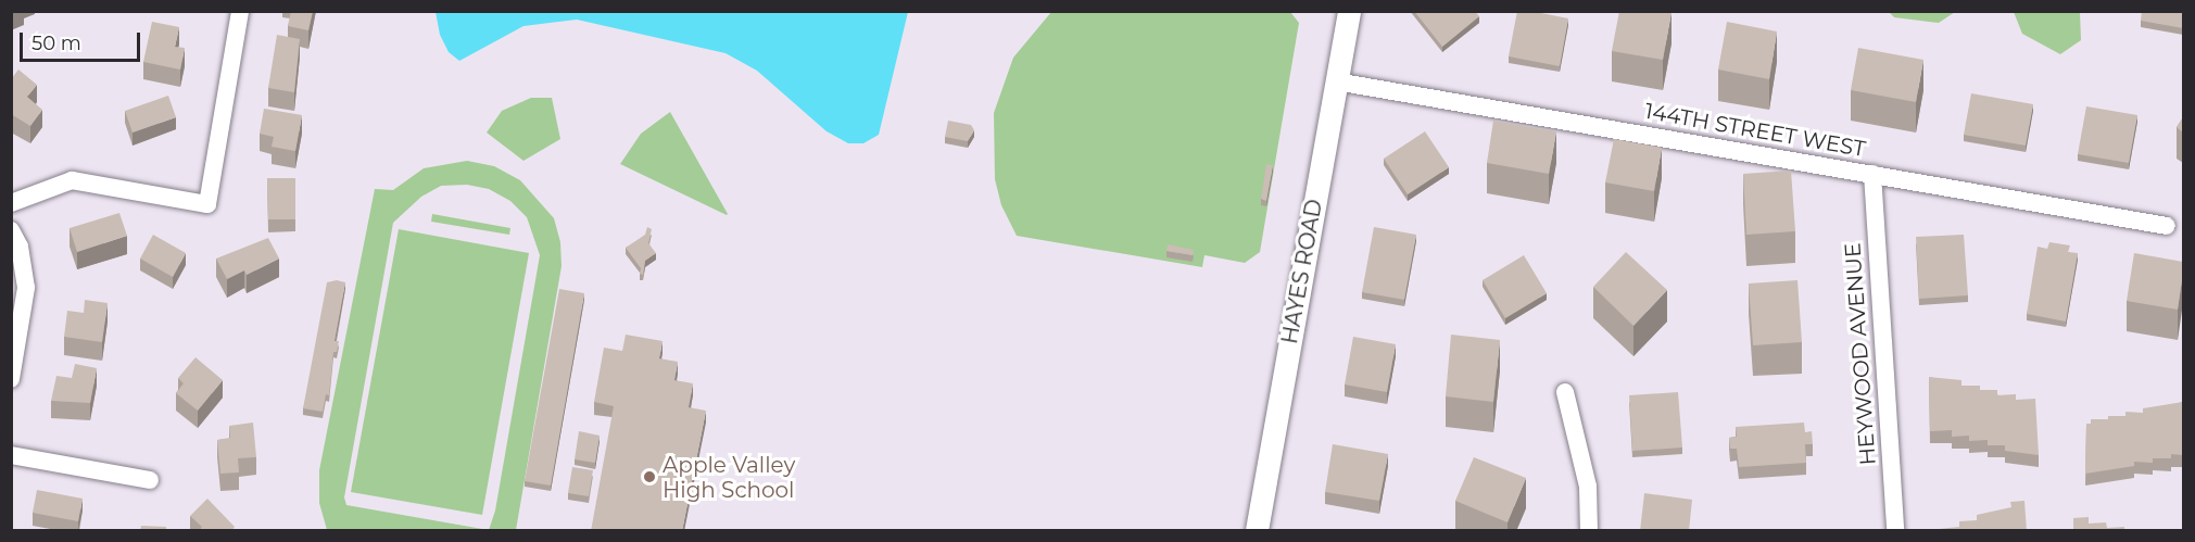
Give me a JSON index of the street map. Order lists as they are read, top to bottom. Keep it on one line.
{"streets":{"street":["144TH STREET WEST","HAYES ROAD","HEYWOOD AVENUE"]},"crossings":[["144TH STREET WEST","HAYES ROAD"],["144TH STREET WEST","HEYWOOD AVENUE"]],"places":["Apple Valley High School"],"scale_bar":"50 m"}
